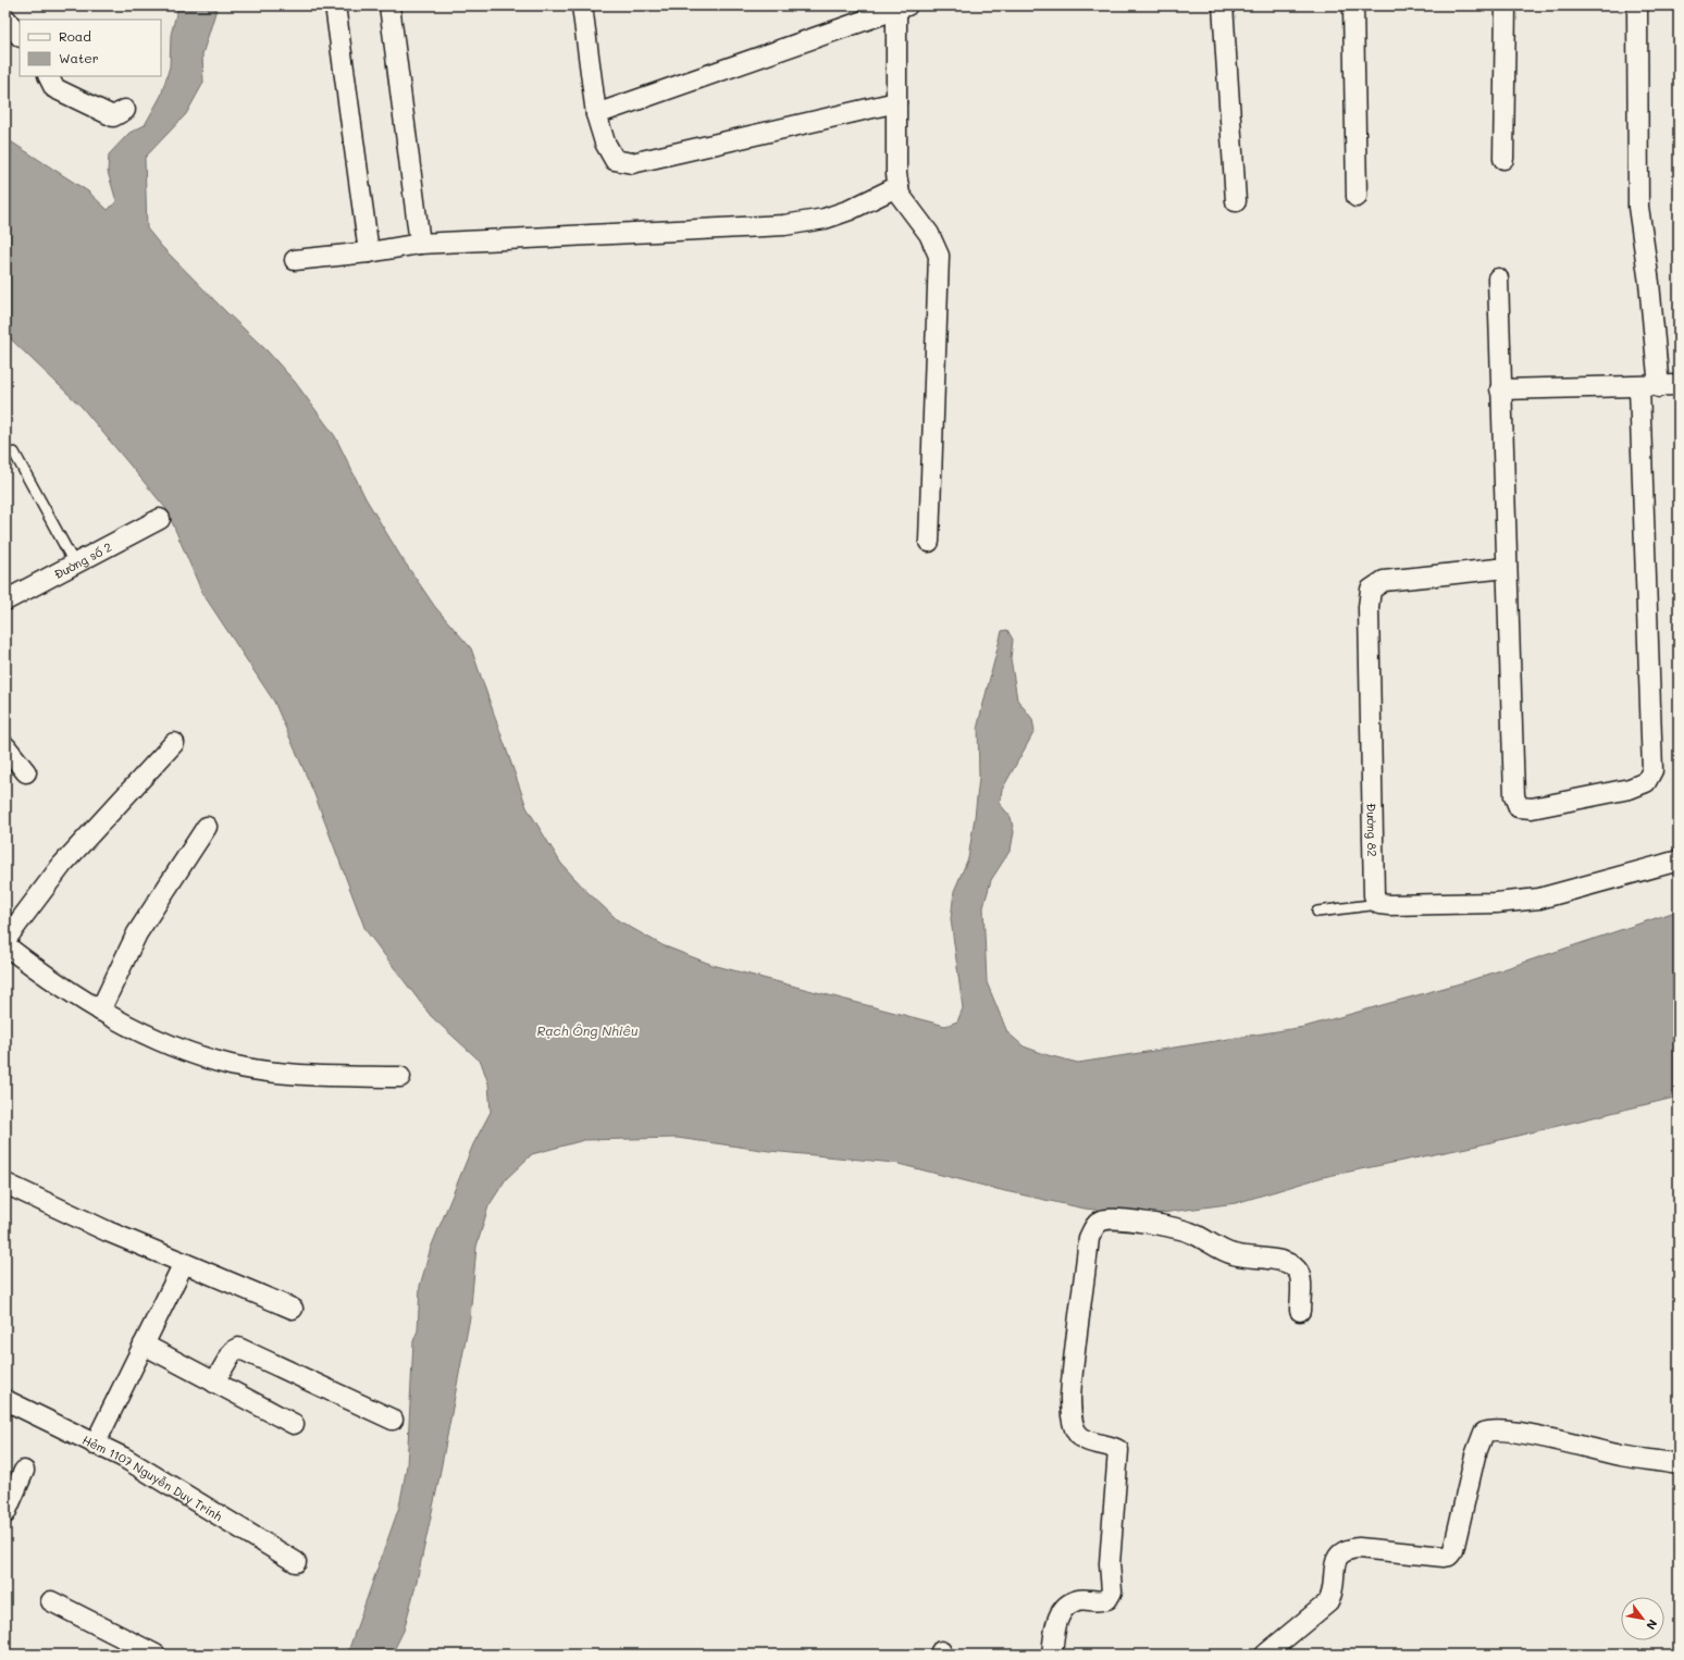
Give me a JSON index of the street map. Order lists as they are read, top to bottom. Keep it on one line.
{"streets":{"street":["Đường số 2","Đường 82","Hẻm 1107 Nguyễn Duy Trinh"]},"water":["Rạch Ông Nhiêu"],"legend":["Road","Water"],"north":"bottom right"}
